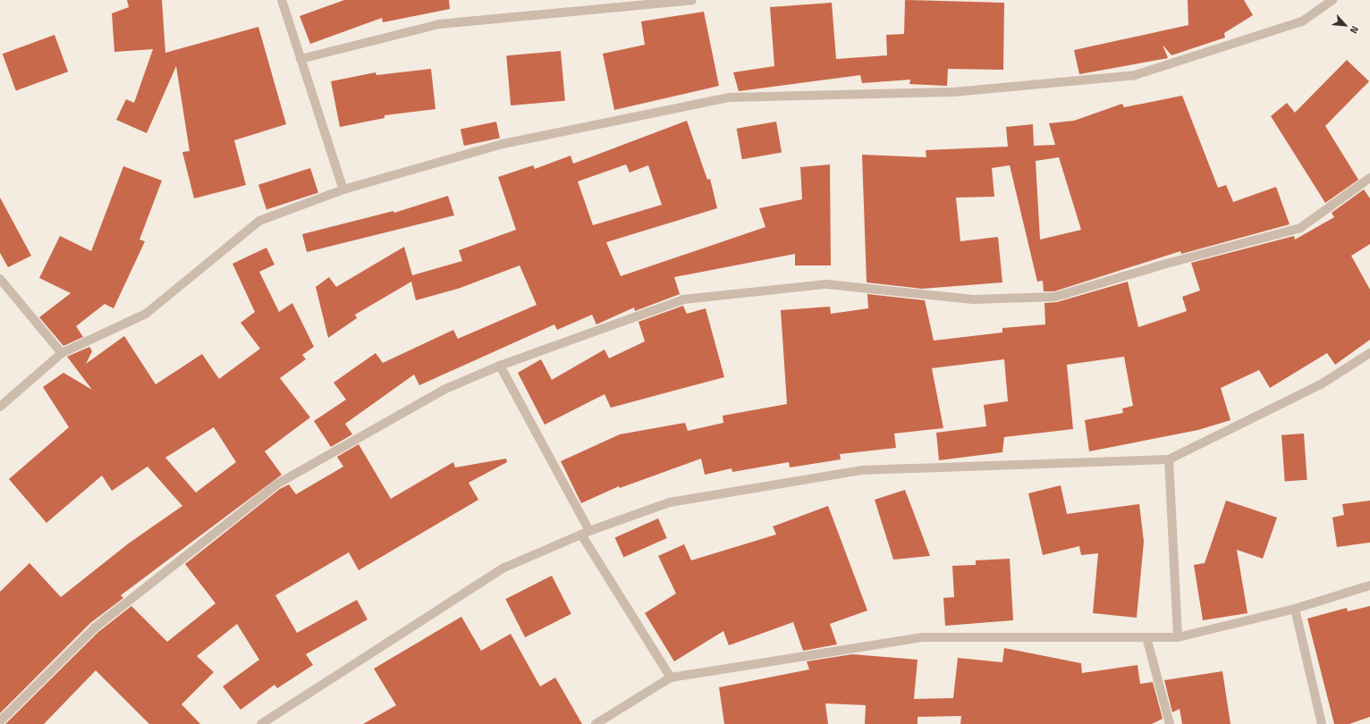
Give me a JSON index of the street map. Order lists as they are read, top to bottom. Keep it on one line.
{"north":"bottom right"}
